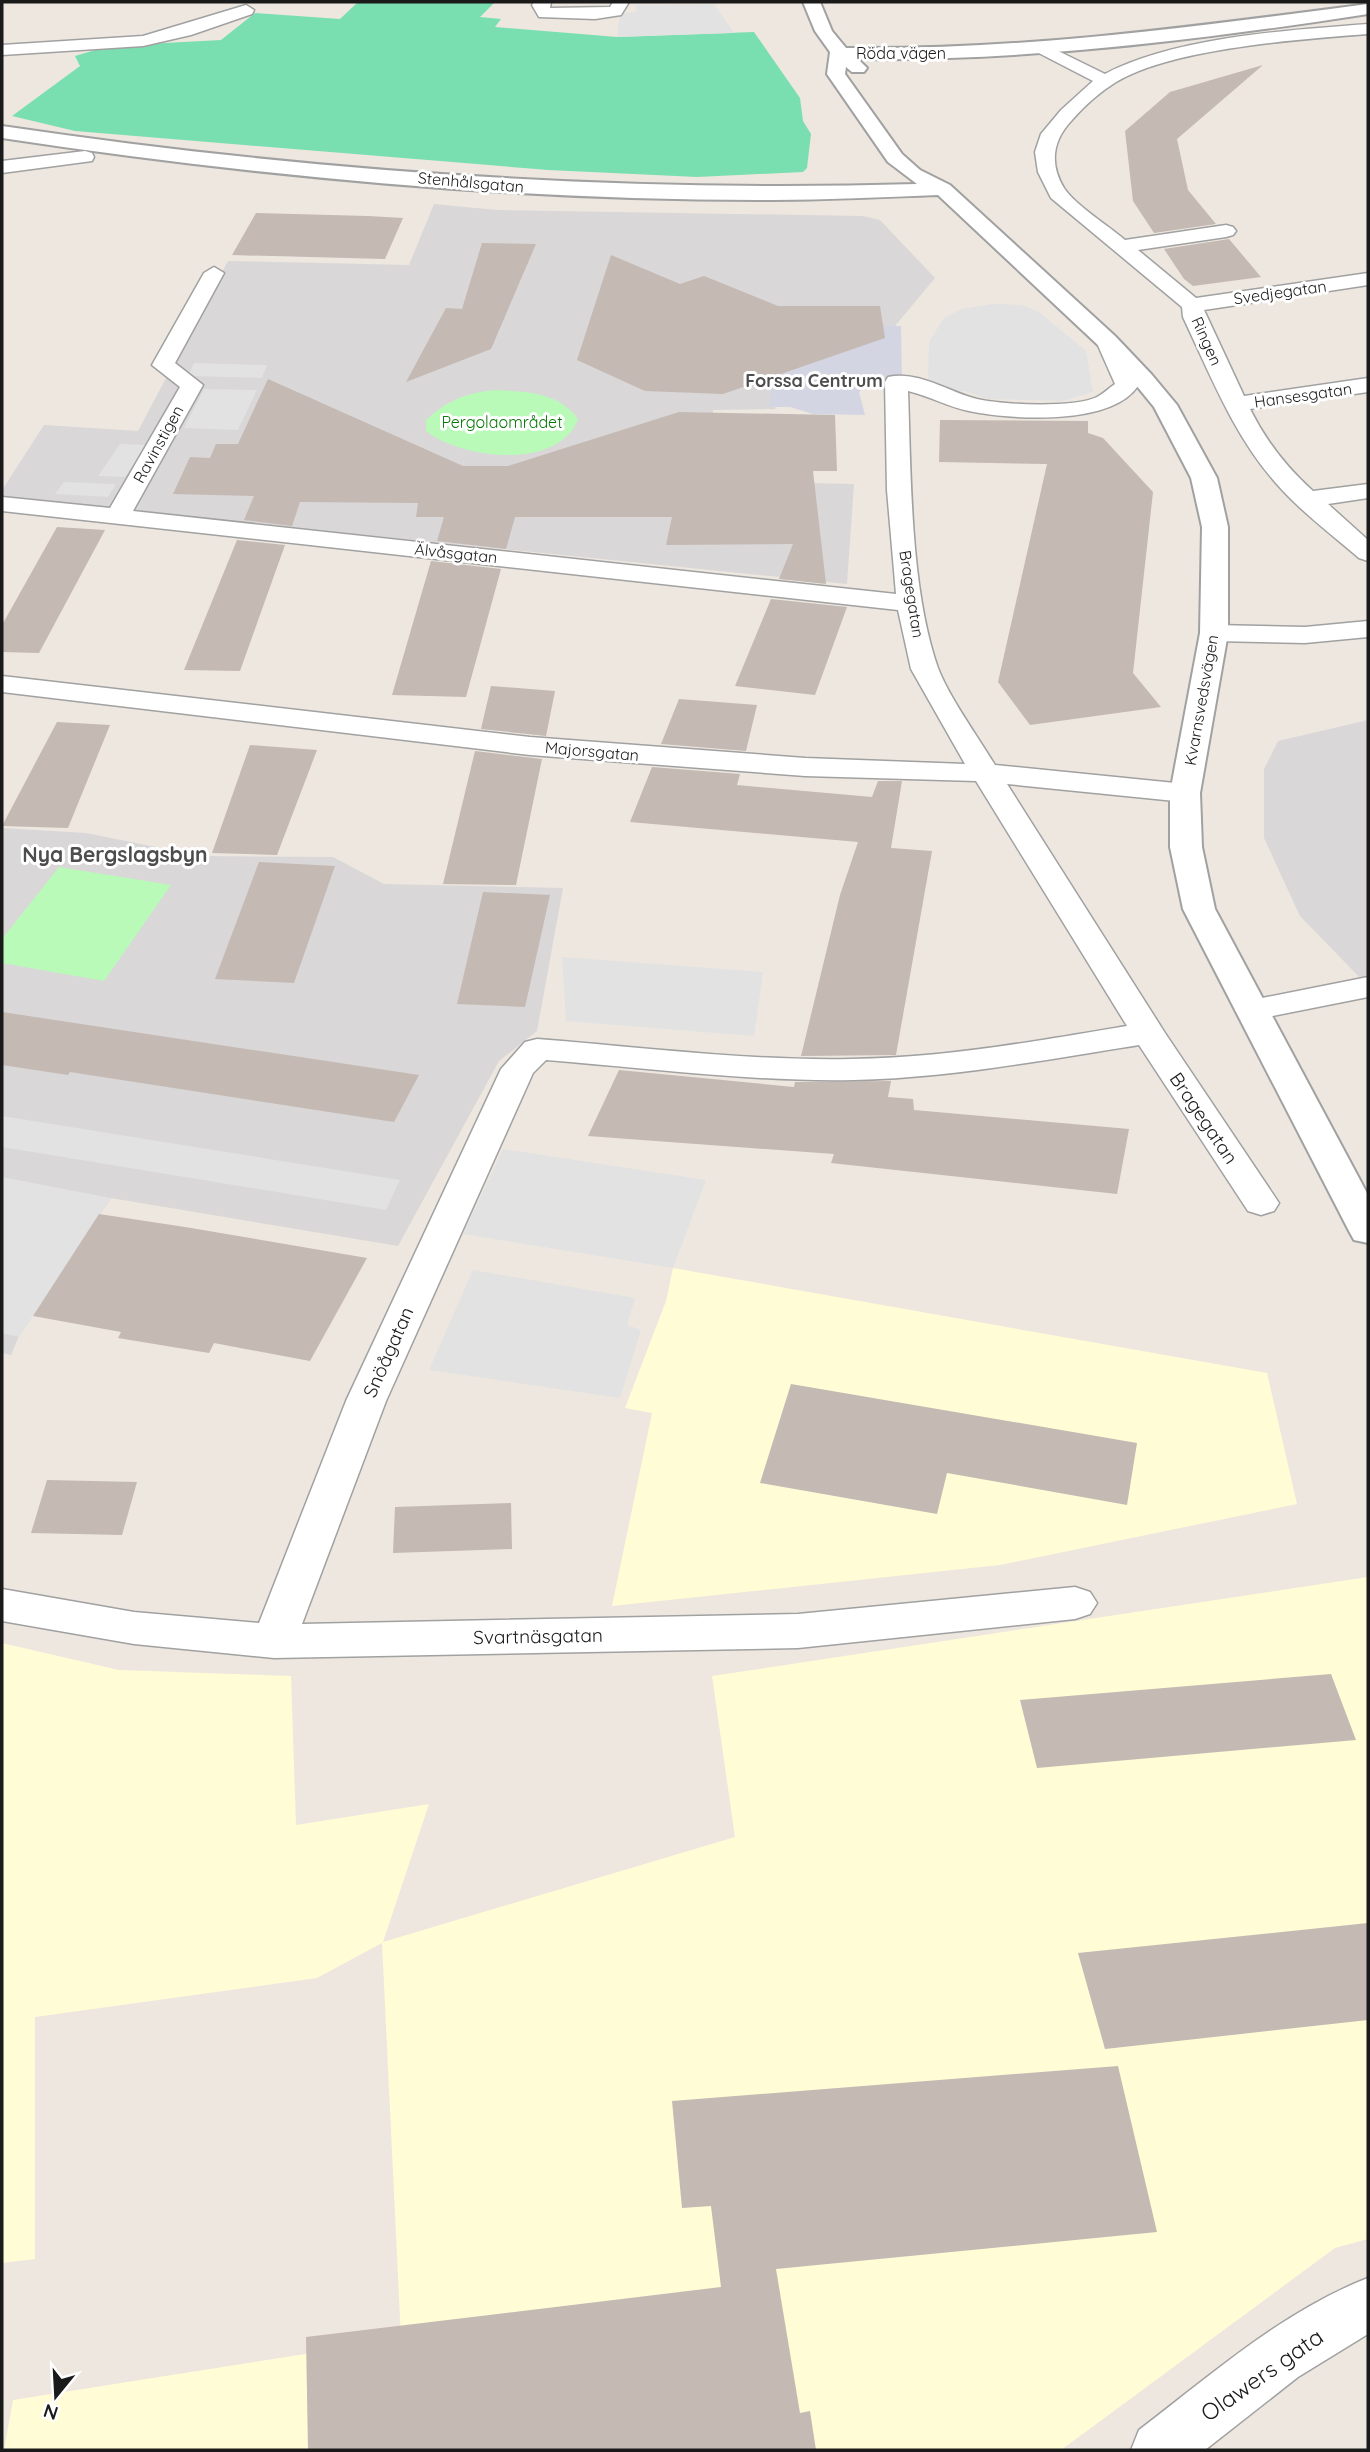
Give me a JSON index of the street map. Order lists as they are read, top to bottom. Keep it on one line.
{"streets":{"street":["Röda vägen","Stenhålsgatan","Svedjegatan","Ringen","Hansesgatan","Ravinstigen","Älvåsgatan","Bragegatan","Kvarnsvedsvägen","Majorsgatan","Snöågatan","Svartnäsgatan","Olawers gata"]},"crossings":[["Röda vägen","Kvarnsvedsvägen"],["Stenhålsgatan","Kvarnsvedsvägen"],["Svedjegatan","Ringen"],["Ringen","Hansesgatan"],["Ravinstigen","Älvåsgatan"],["Älvåsgatan","Bragegatan"],["Bragegatan","Kvarnsvedsvägen"],["Bragegatan","Majorsgatan"],["Bragegatan","Snöågatan"],["Kvarnsvedsvägen","Majorsgatan"],["Snöågatan","Svartnäsgatan"]],"districts":["Forssa Centrum","Nya Bergslagsbyn"],"parks":["Pergolaområdet"],"north":"bottom"}
